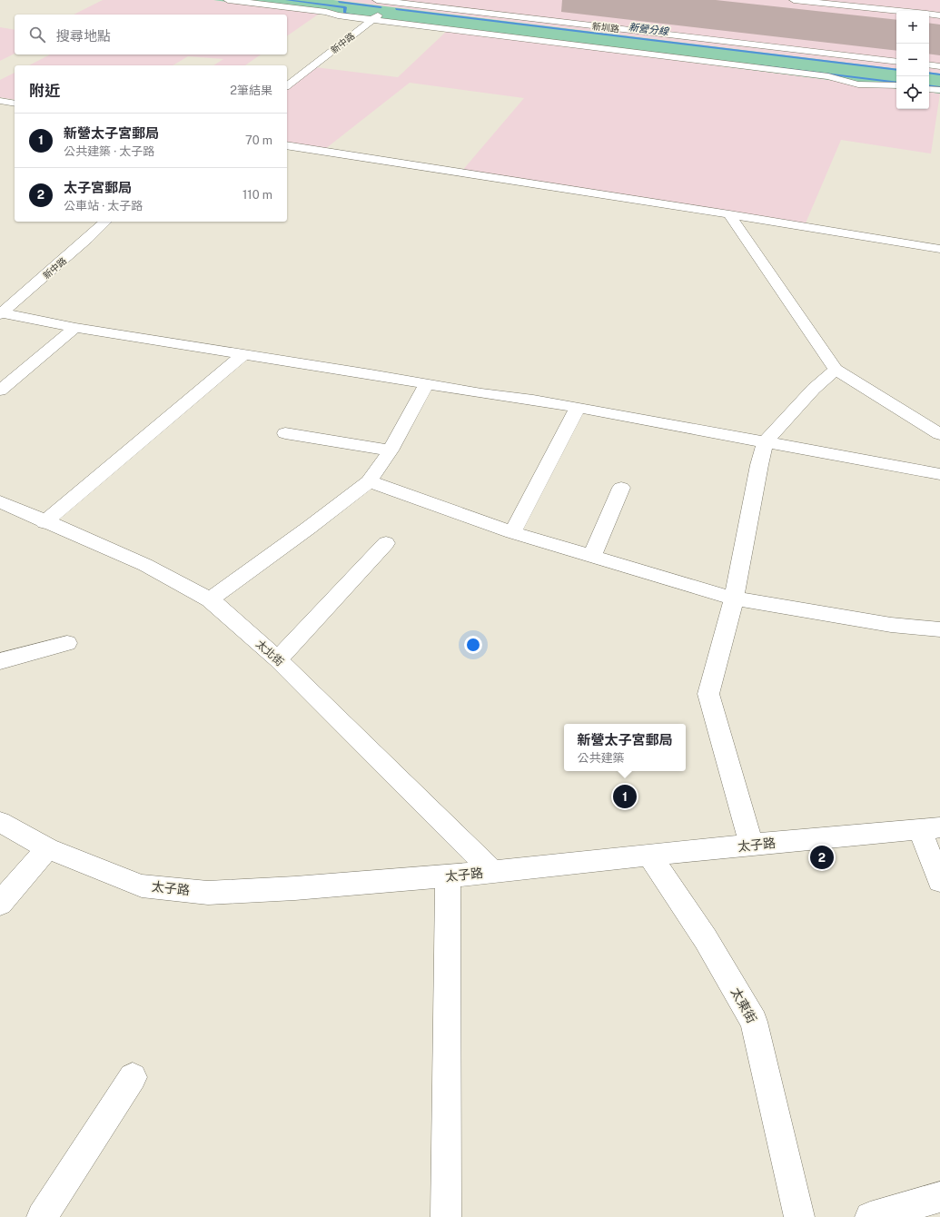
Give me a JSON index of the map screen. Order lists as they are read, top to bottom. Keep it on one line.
{"streets":{"street":["新圳路","新中路","太北街","太子路","太東街"]},"crossings":[["新圳路","新中路"],["太北街","太子路"],["太子路","太東街"]],"water":["新營分線"],"page":{"map_buttons":["+","−"],"search":"搜尋地點","heading":["附近","2筆結果"],"list":[{"mark":"1","name":"新營太子宮郵局","note":"公共建築 · 太子路","value":"70 m"},{"mark":"2","name":"太子宮郵局","note":"公車站 · 太子路","value":"110 m"}],"popup":["新營太子宮郵局","公共建築"],"pins":["1","2"]}}
